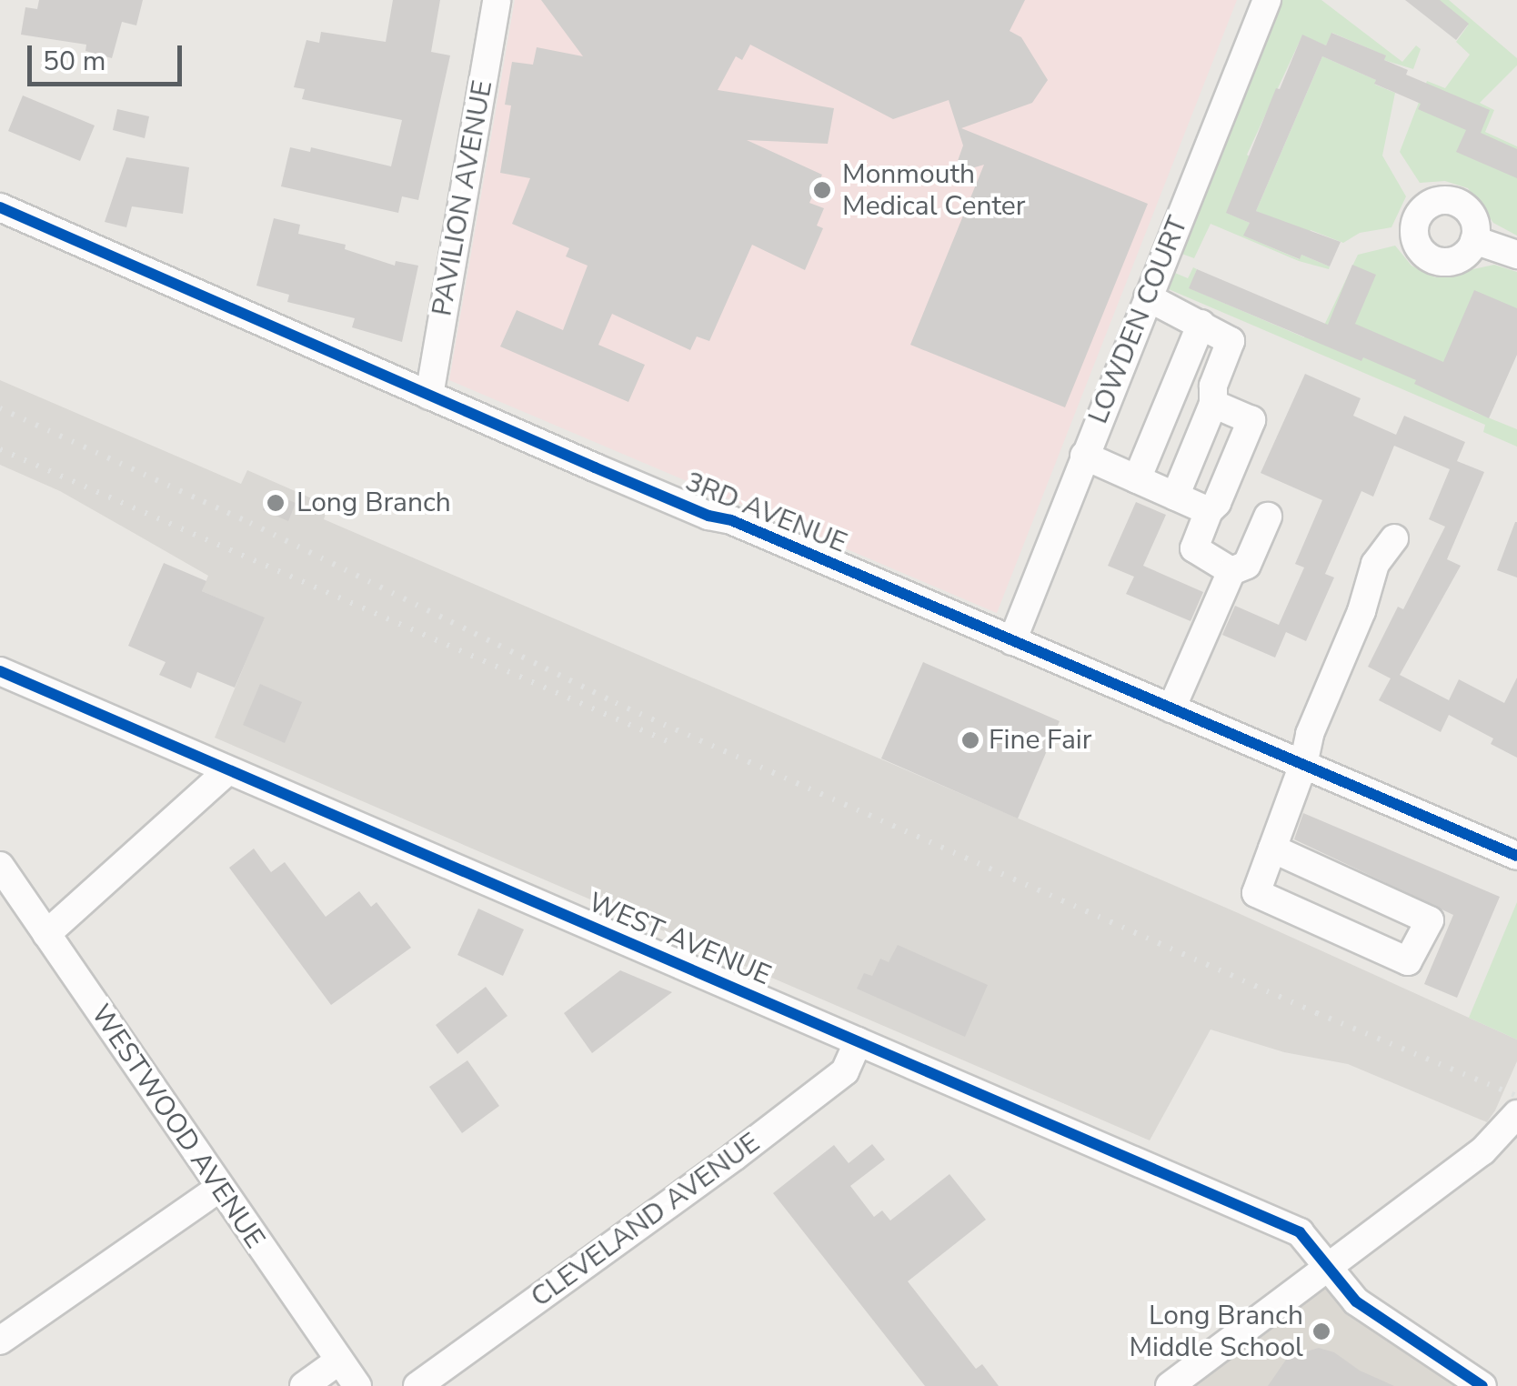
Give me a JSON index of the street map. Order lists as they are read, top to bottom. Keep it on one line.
{"streets":{"street":["PAVILION AVENUE","LOWDEN COURT","3RD AVENUE","WEST AVENUE","WESTWOOD AVENUE","CLEVELAND AVENUE"]},"crossings":[["PAVILION AVENUE","3RD AVENUE"],["LOWDEN COURT","3RD AVENUE"],["WEST AVENUE","CLEVELAND AVENUE"]],"places":["Monmouth Medical Center","Long Branch","Fine Fair","Long Branch Middle School"],"scale_bar":"50 m"}
